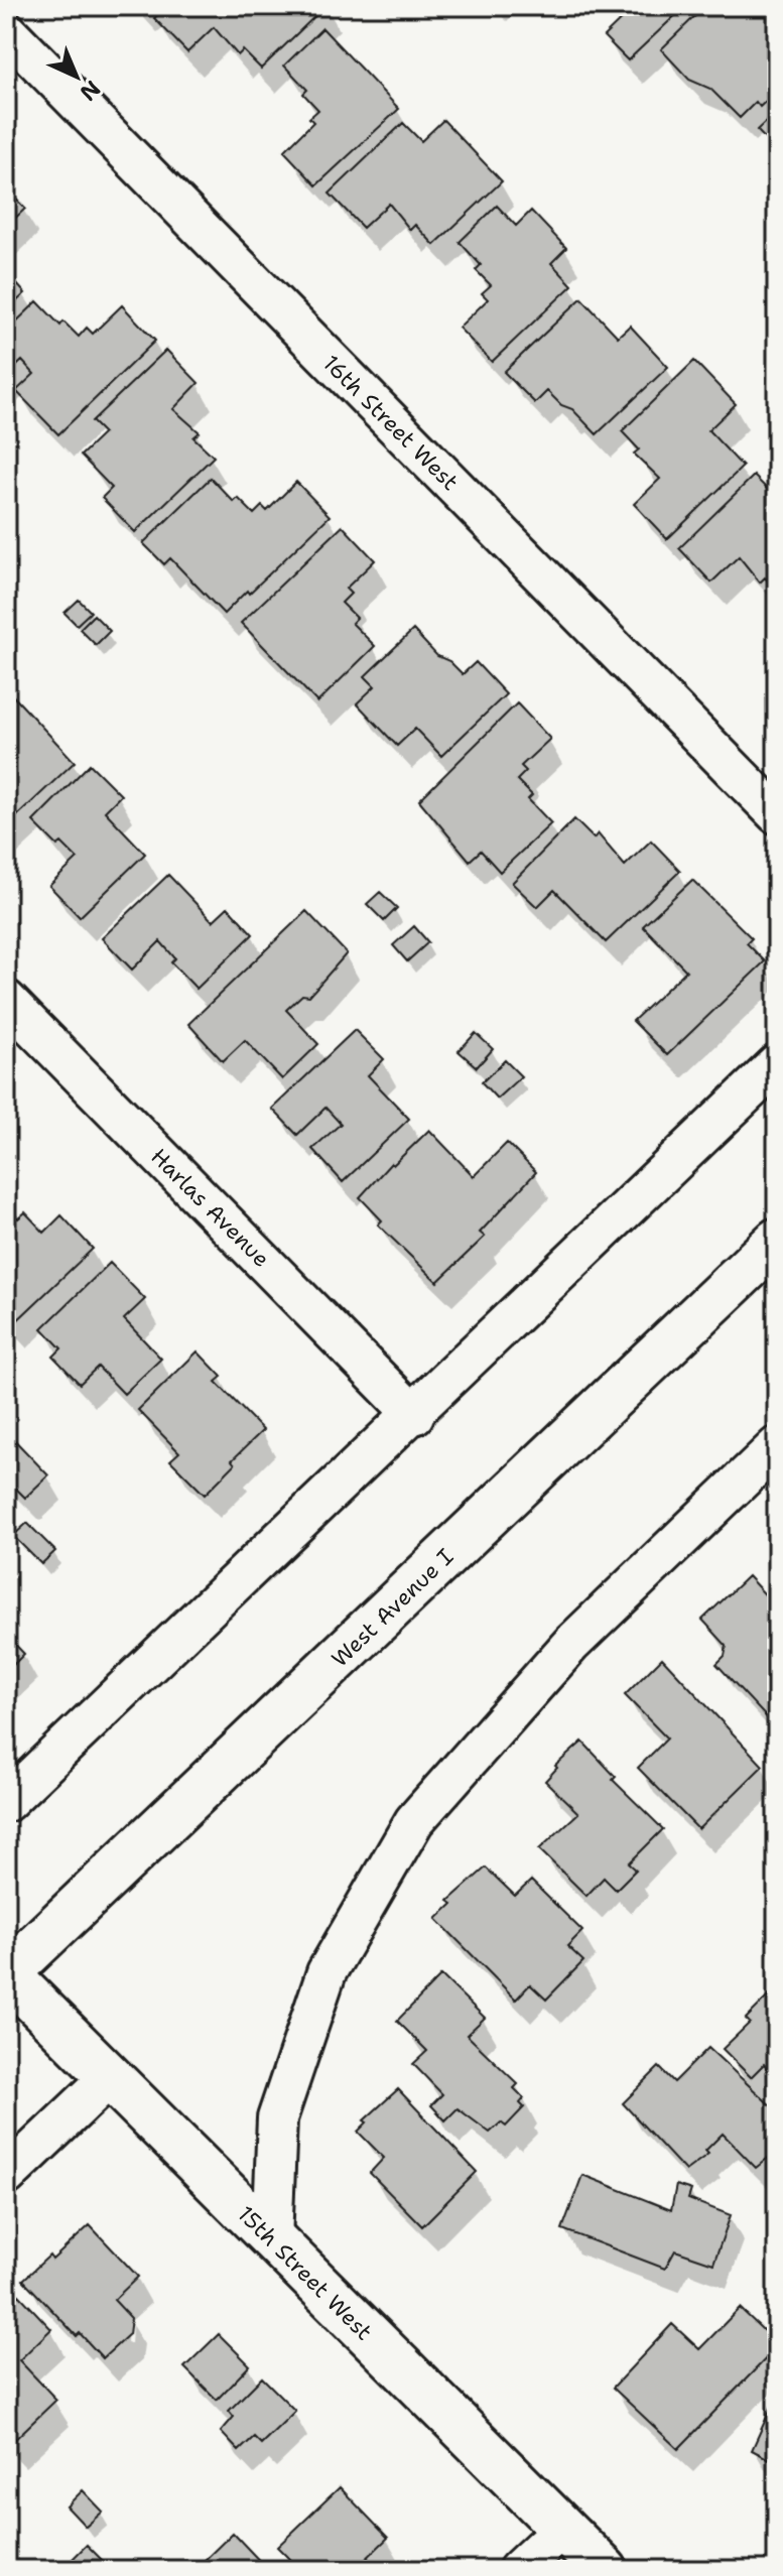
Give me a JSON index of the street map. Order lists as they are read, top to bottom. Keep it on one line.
{"streets":{"main road":["West Avenue I","15th Street West"],"street":["16th Street West","Harlas Avenue"]},"crossings":[["West Avenue I","15th Street West"]],"north":"bottom right"}
